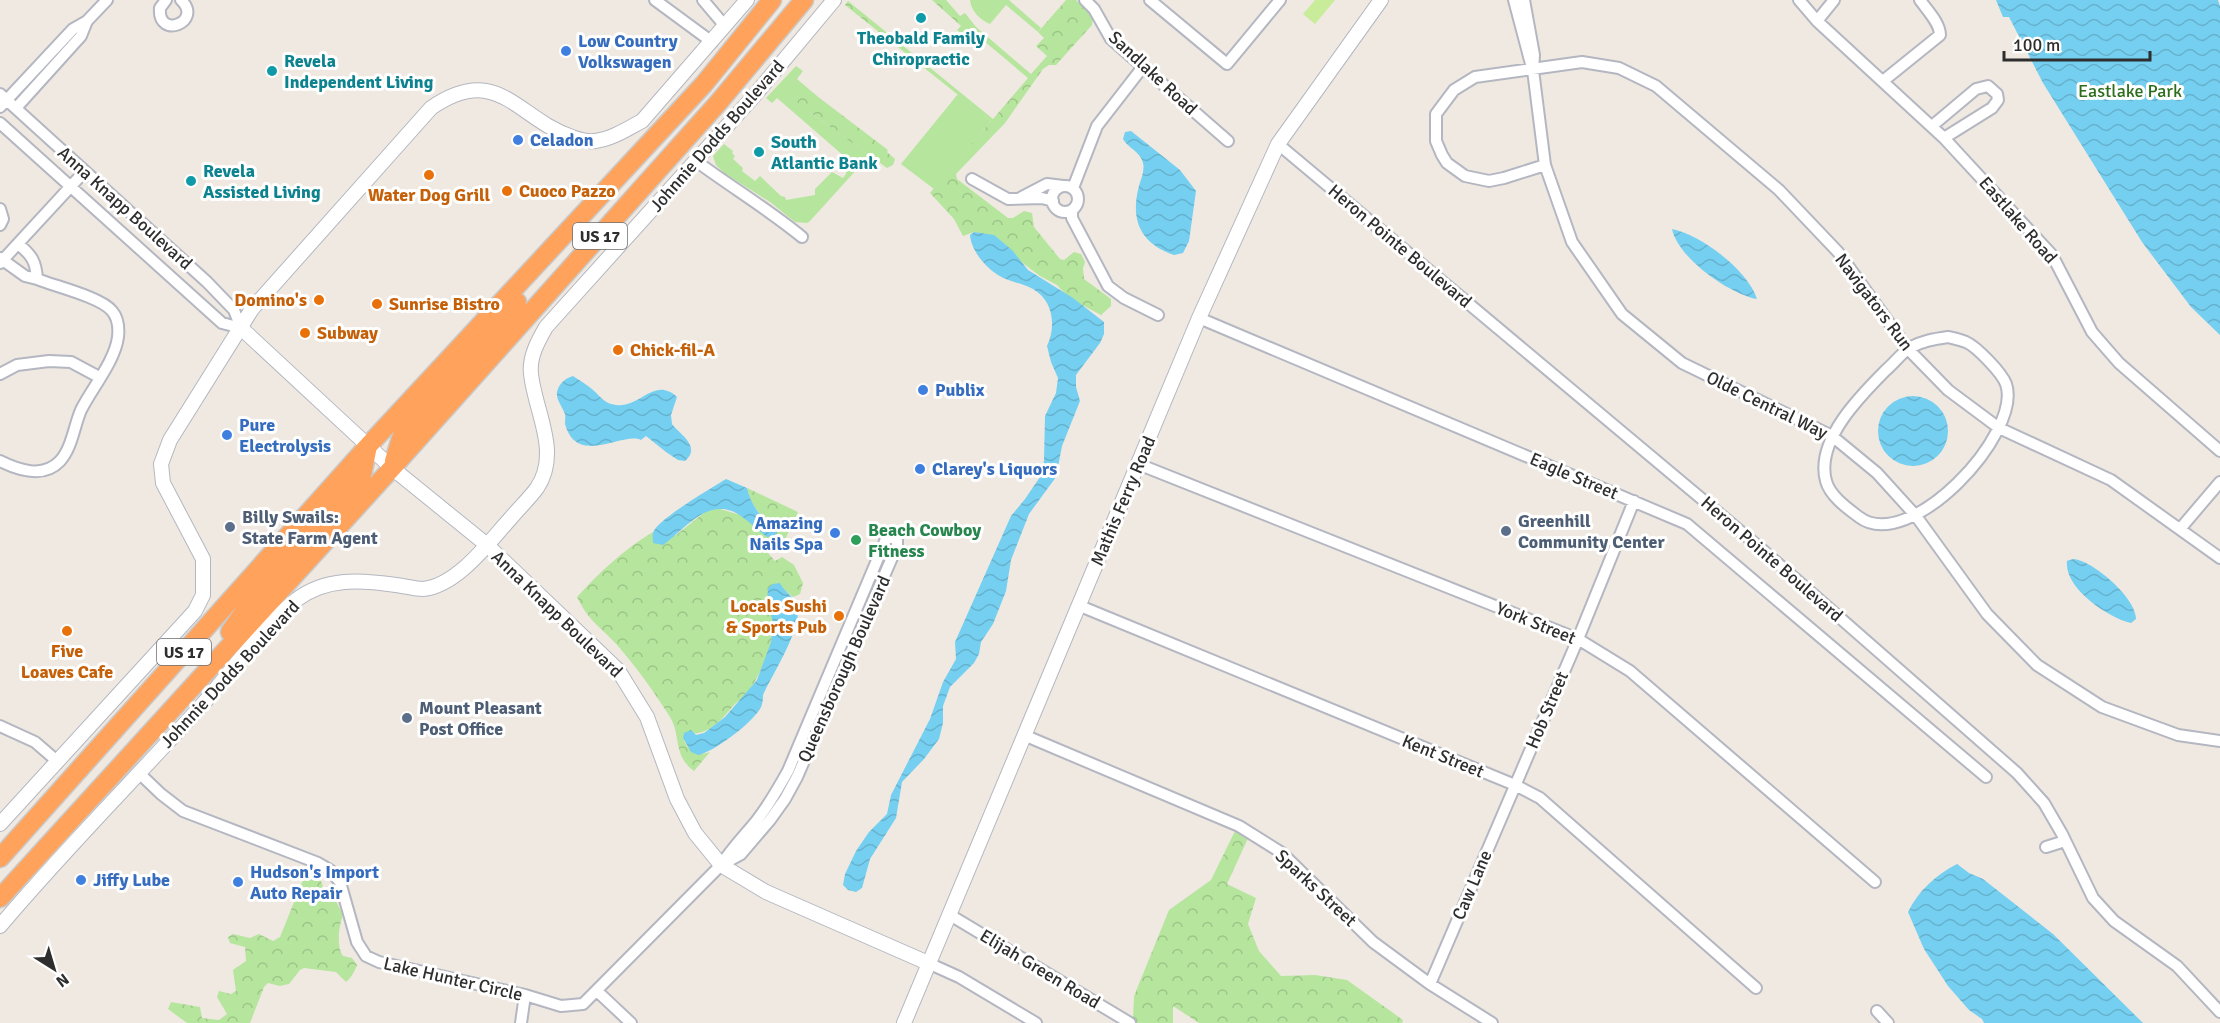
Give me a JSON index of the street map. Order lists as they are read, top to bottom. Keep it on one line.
{"streets":{"highway":["Johnnie Dodds Boulevard","US 17"],"street":["Sandlake Road","Anna Knapp Boulevard","Eastlake Road","Heron Pointe Boulevard","Navigators Run","Olde Central Way","Eagle Street","Mathis Ferry Road","York Street","Queensborough Boulevard","Hob Street","Kent Street","Caw Lane","Sparks Street","Elijah Green Road","Lake Hunter Circle"]},"crossings":[["Johnnie Dodds Boulevard","Anna Knapp Boulevard"],["Johnnie Dodds Boulevard","Lake Hunter Circle"],["Anna Knapp Boulevard","US 17"],["Anna Knapp Boulevard","Mathis Ferry Road"],["Anna Knapp Boulevard","Queensborough Boulevard"],["Anna Knapp Boulevard","Lake Hunter Circle"],["Heron Pointe Boulevard","Mathis Ferry Road"],["Navigators Run","Olde Central Way"],["Eagle Street","Mathis Ferry Road"],["Eagle Street","Hob Street"],["Mathis Ferry Road","York Street"],["Mathis Ferry Road","Kent Street"],["Mathis Ferry Road","Sparks Street"],["Mathis Ferry Road","Elijah Green Road"],["York Street","Hob Street"],["Queensborough Boulevard","Lake Hunter Circle"],["Hob Street","Kent Street"],["Hob Street","Caw Lane"],["Kent Street","Caw Lane"],["Caw Lane","Sparks Street"]],"parks":["Eastlake Park"],"places":["Theobald Family Chiropractic","Low Country Volkswagen","Revela Independent Living","Celadon","South Atlantic Bank","Water Dog Grill","Revela Assisted Living","Cuoco Pazzo","Domino's","Sunrise Bistro","Subway","Chick-fil-A","Publix","Pure Electrolysis","Clarey's Liquors","Billy Swails: State Farm Agent","Greenhill Community Center","Amazing Nails Spa","Beach Cowboy Fitness","Locals Sushi & Sports Pub","Five Loaves Cafe","Mount Pleasant Post Office","Jiffy Lube","Hudson's Import Auto Repair"],"scale_bar":"100 m","north":"bottom right"}
